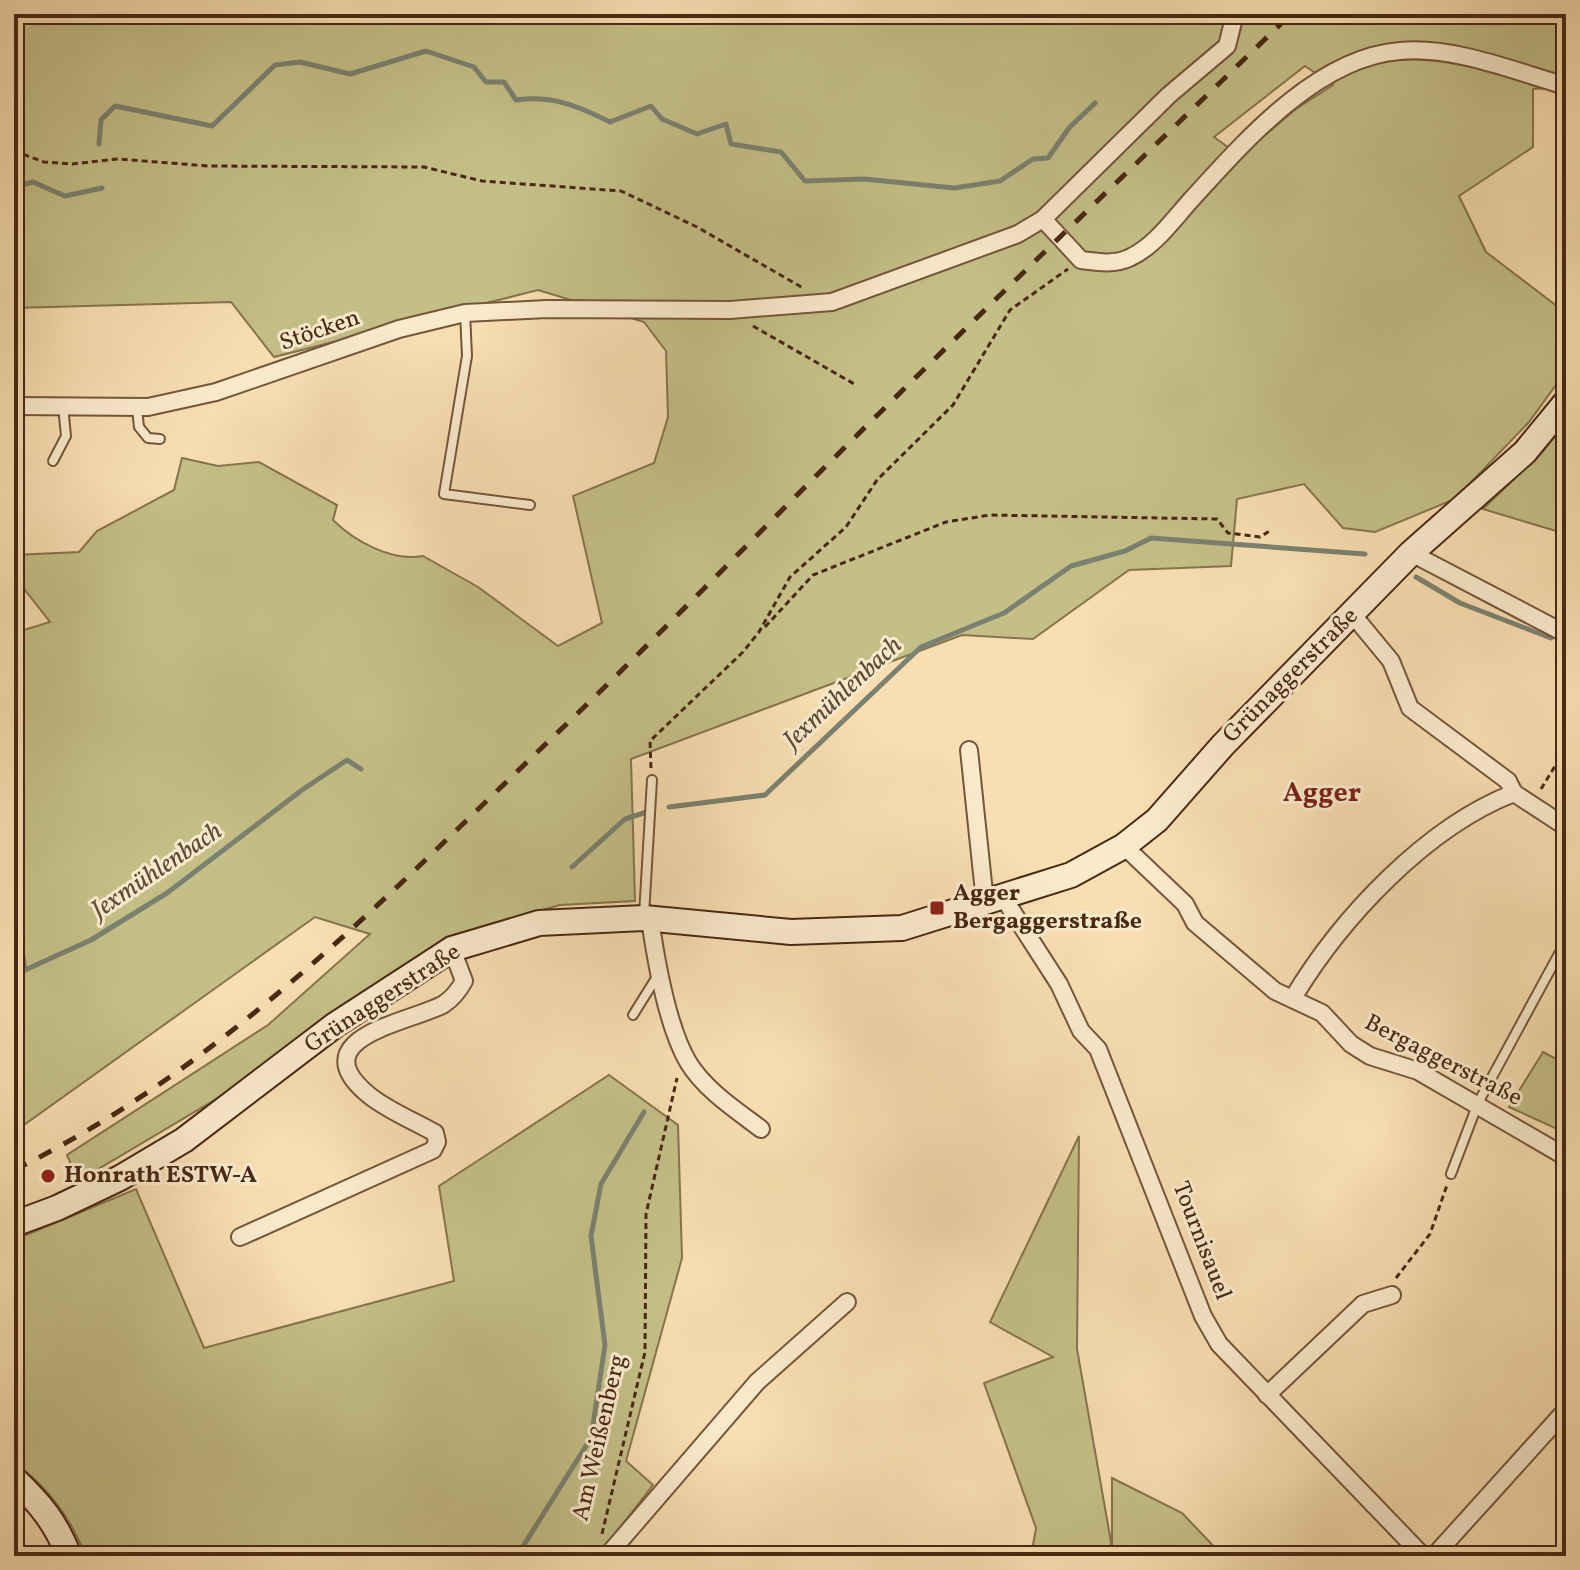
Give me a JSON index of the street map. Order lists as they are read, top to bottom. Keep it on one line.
{"streets":{"street":["Stöcken","Grünaggerstraße","Bergaggerstraße","Tournisauel","Am Weißenberg"]},"crossings":[["Grünaggerstraße","Bergaggerstraße"],["Grünaggerstraße","Tournisauel"]],"districts":["Agger"],"water":["Jexmühlenbach"],"places":{"transit":["Agger Bergaggerstraße"],"other":["Honrath ESTW-A"]}}
